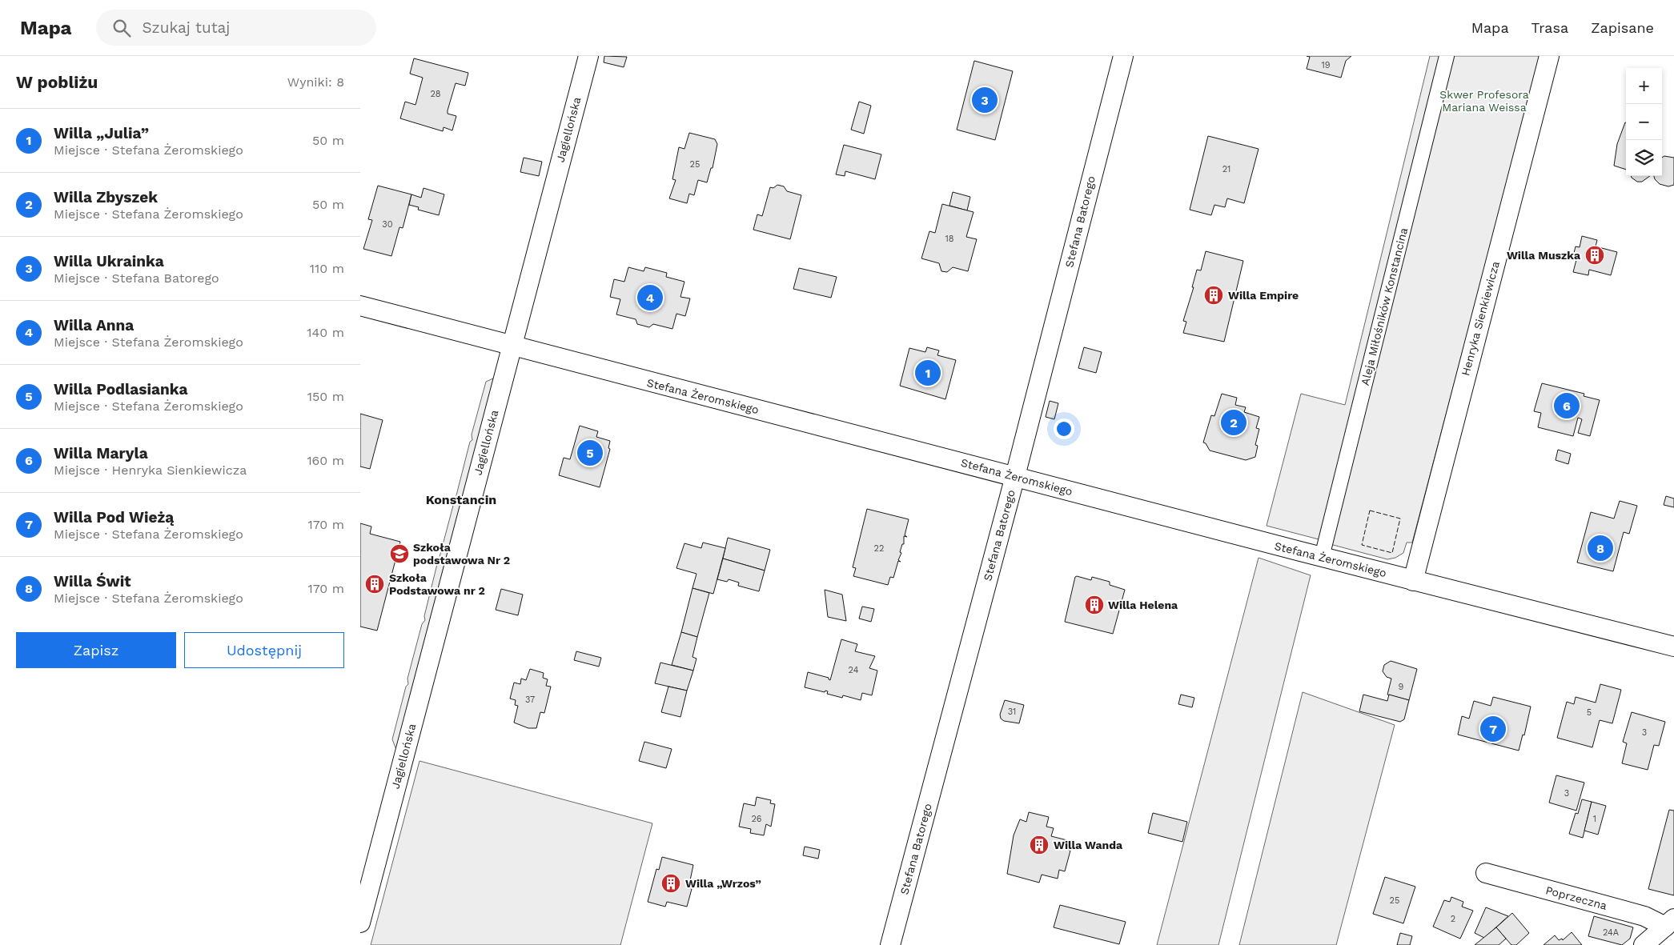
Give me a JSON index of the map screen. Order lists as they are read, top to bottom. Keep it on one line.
{"streets":{"street":["Jagiellońska","Stefana Batorego","Aleja Miłośników Konstancina","Henryka Sienkiewicza","Stefana Żeromskiego","Poprzeczna"]},"crossings":[["Jagiellońska","Stefana Żeromskiego"],["Stefana Batorego","Stefana Żeromskiego"],["Aleja Miłośników Konstancina","Stefana Żeromskiego"],["Henryka Sienkiewicza","Stefana Żeromskiego"]],"districts":["Konstancin"],"parks":["Skwer Profesora Mariana Weissa"],"places":{"building":["Willa Muszka","Willa Empire","Szkoła Podstawowa nr 2","Willa Helena","Willa Wanda","Willa „Wrzos”"],"school or university":["Szkoła podstawowa Nr 2"]},"house_numbers":["19","28","25","21","30","18","22","24","9","37","31","5","3","3","26","1","25","2","24A"],"page":{"header":"Mapa","search":"Szukaj tutaj","nav":["Mapa","Trasa","Zapisane"],"heading":["W pobliżu","Wyniki: 8"],"map_buttons":["+","−"],"pins":["3","4","1","6","2","5","8","7"],"list":[{"mark":"1","name":"Willa „Julia”","note":"Miejsce · Stefana Żeromskiego","value":"50 m"},{"mark":"2","name":"Willa Zbyszek","note":"Miejsce · Stefana Żeromskiego","value":"50 m"},{"mark":"3","name":"Willa Ukrainka","note":"Miejsce · Stefana Batorego","value":"110 m"},{"mark":"4","name":"Willa Anna","note":"Miejsce · Stefana Żeromskiego","value":"140 m"},{"mark":"5","name":"Willa Podlasianka","note":"Miejsce · Stefana Żeromskiego","value":"150 m"},{"mark":"6","name":"Willa Maryla","note":"Miejsce · Henryka Sienkiewicza","value":"160 m"},{"mark":"7","name":"Willa Pod Wieżą","note":"Miejsce · Stefana Żeromskiego","value":"170 m"},{"mark":"8","name":"Willa Świt","note":"Miejsce · Stefana Żeromskiego","value":"170 m"}],"buttons":["Zapisz","Udostępnij"]}}
